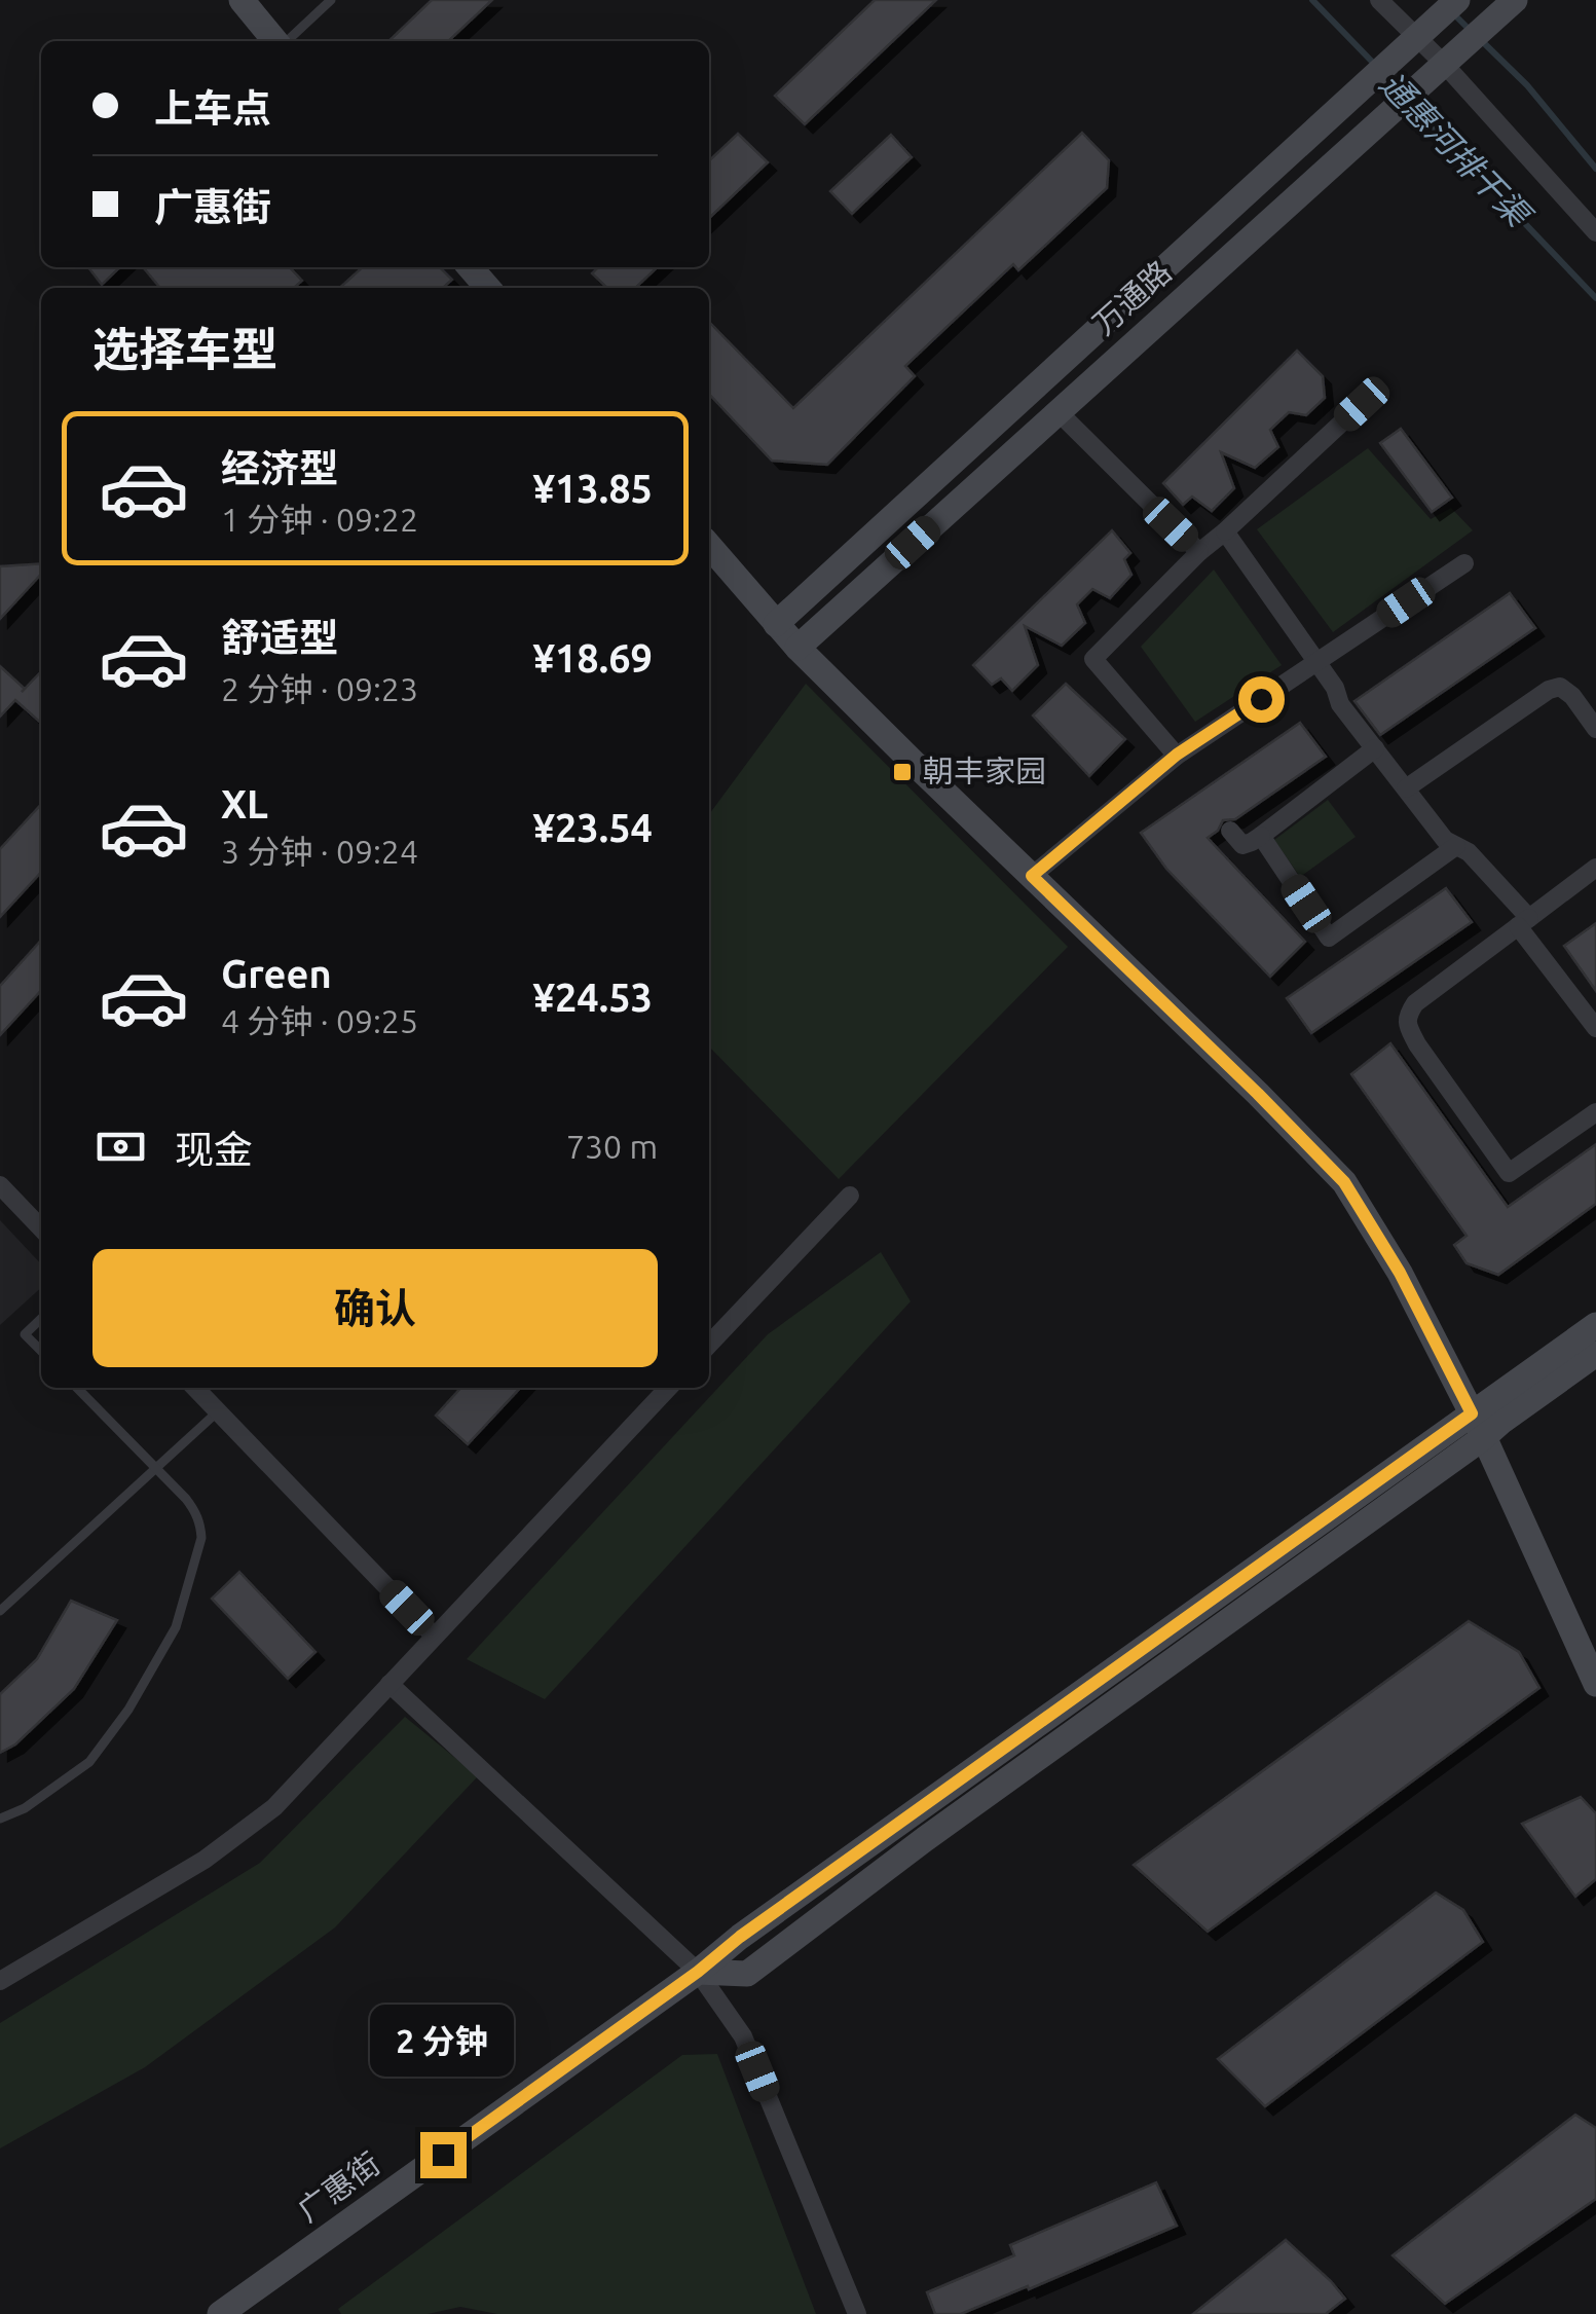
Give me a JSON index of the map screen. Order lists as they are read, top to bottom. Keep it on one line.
{"streets":{"street":["万通路","广惠街"]},"water":["通惠河排干渠"],"places":{"transit":["朝丰家园"]},"page":{"banner":["上车点","广惠街"],"heading":"选择车型","list":[{"name":"经济型","note":"1 分钟 · 09:22","value":"¥13.85"},{"name":"舒适型","note":"2 分钟 · 09:23","value":"¥18.69"},{"name":"XL","note":"3 分钟 · 09:24","value":"¥23.54"},{"name":"Green","note":"4 分钟 · 09:25","value":"¥24.53"}],"pay":["现金","730 m"],"buttons":"确认","bubble":"2 分钟"}}
